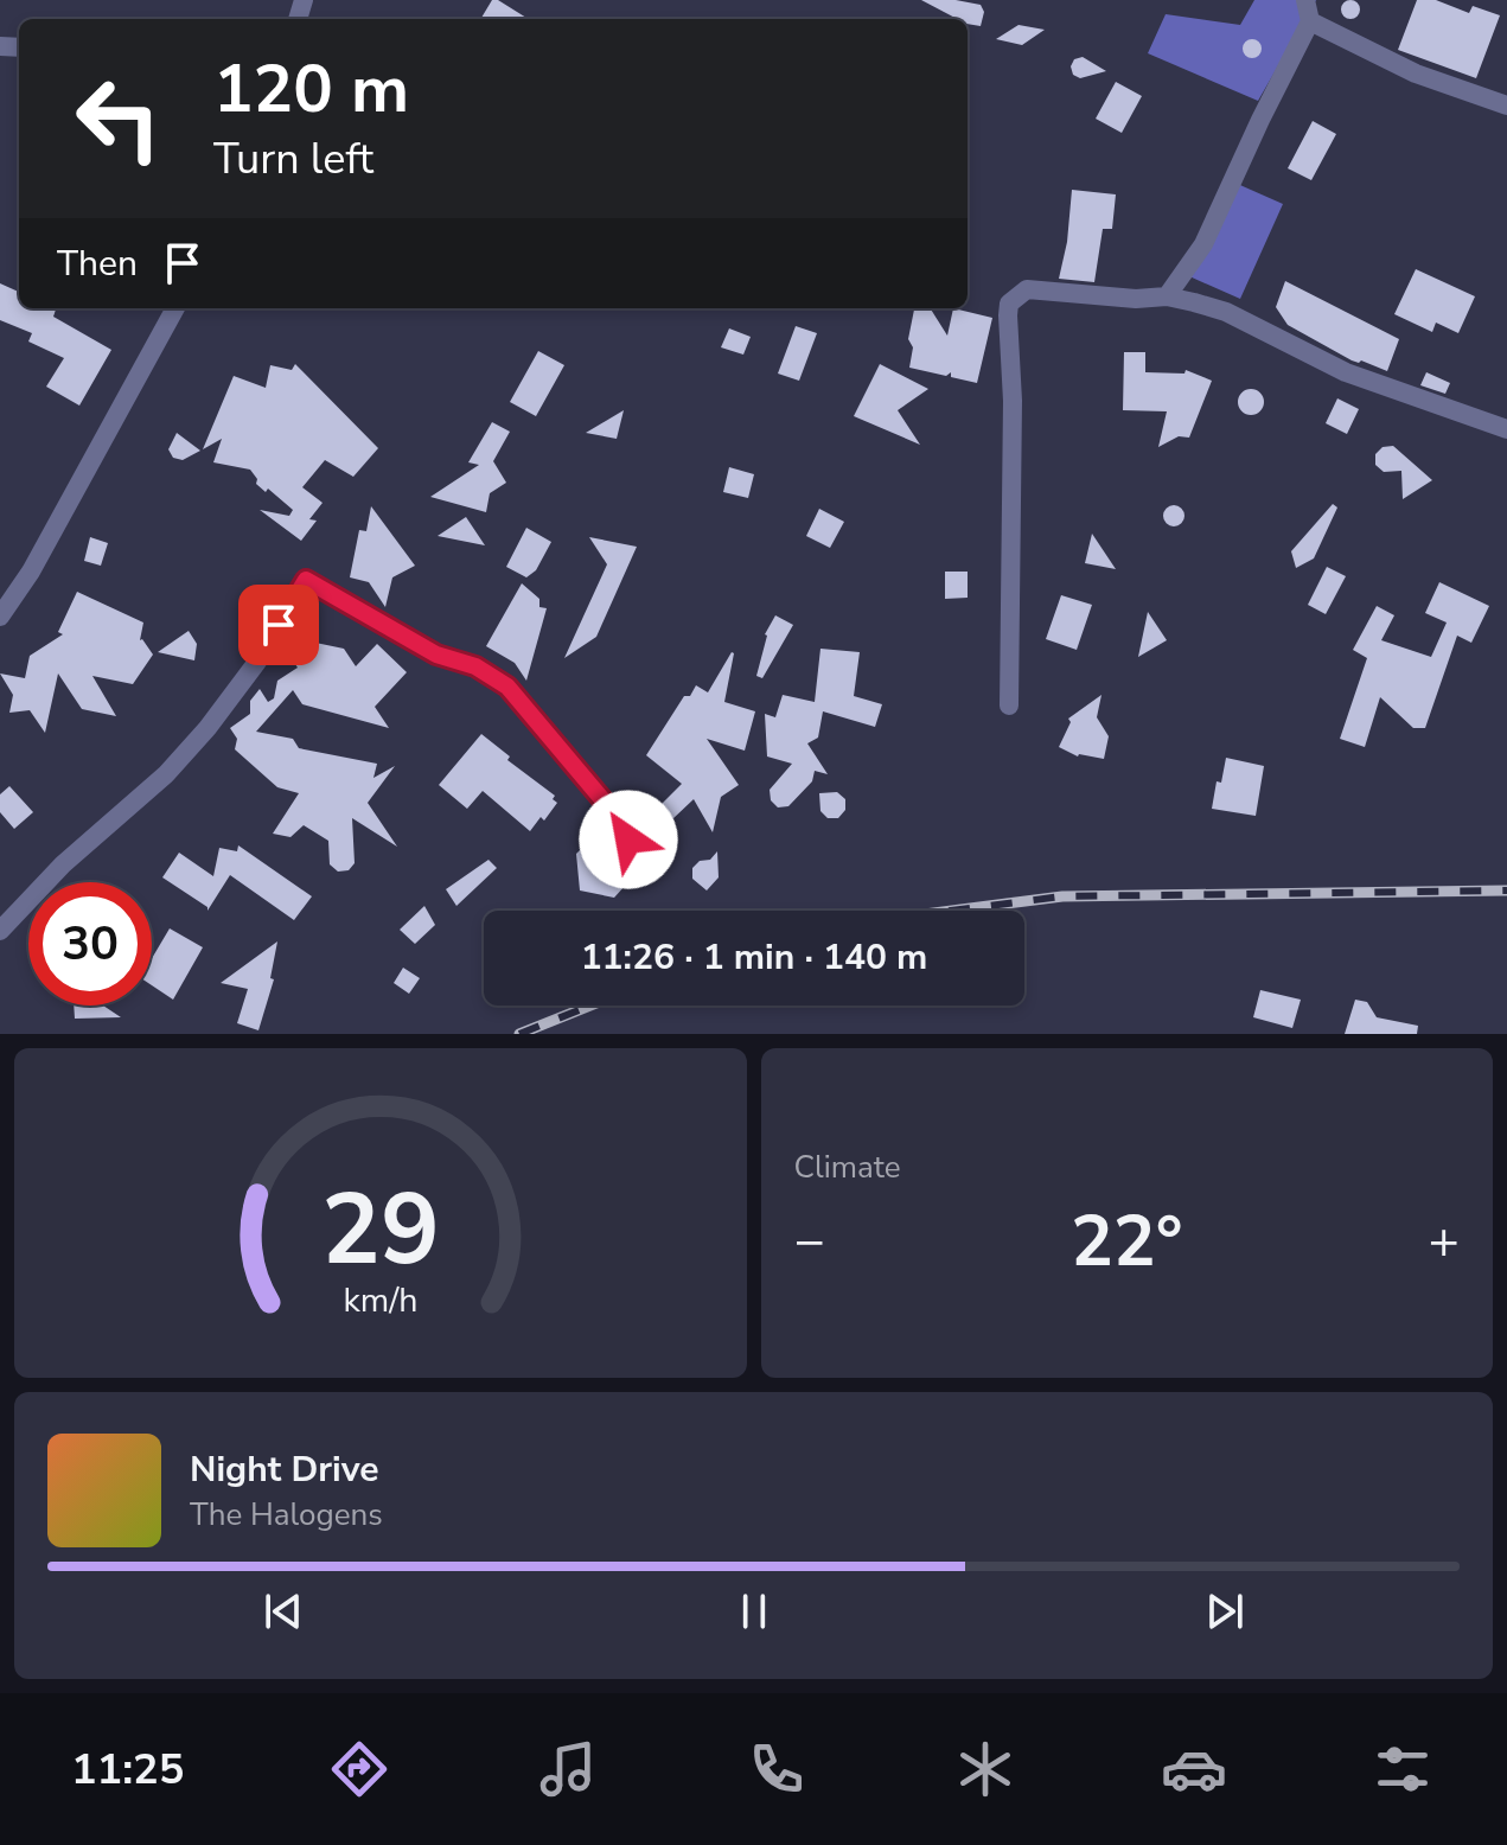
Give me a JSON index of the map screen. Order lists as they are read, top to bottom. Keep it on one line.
{"page":{"turn":["120 m","Turn left"],"then":"Then","limit":"30","trip":"11:26 · 1 min · 140 m","tile":"Climate","heat":["−","22°","+"],"song":["Night Drive","The Halogens"],"tabs":"11:25","gauge":["29","km/h"]}}
